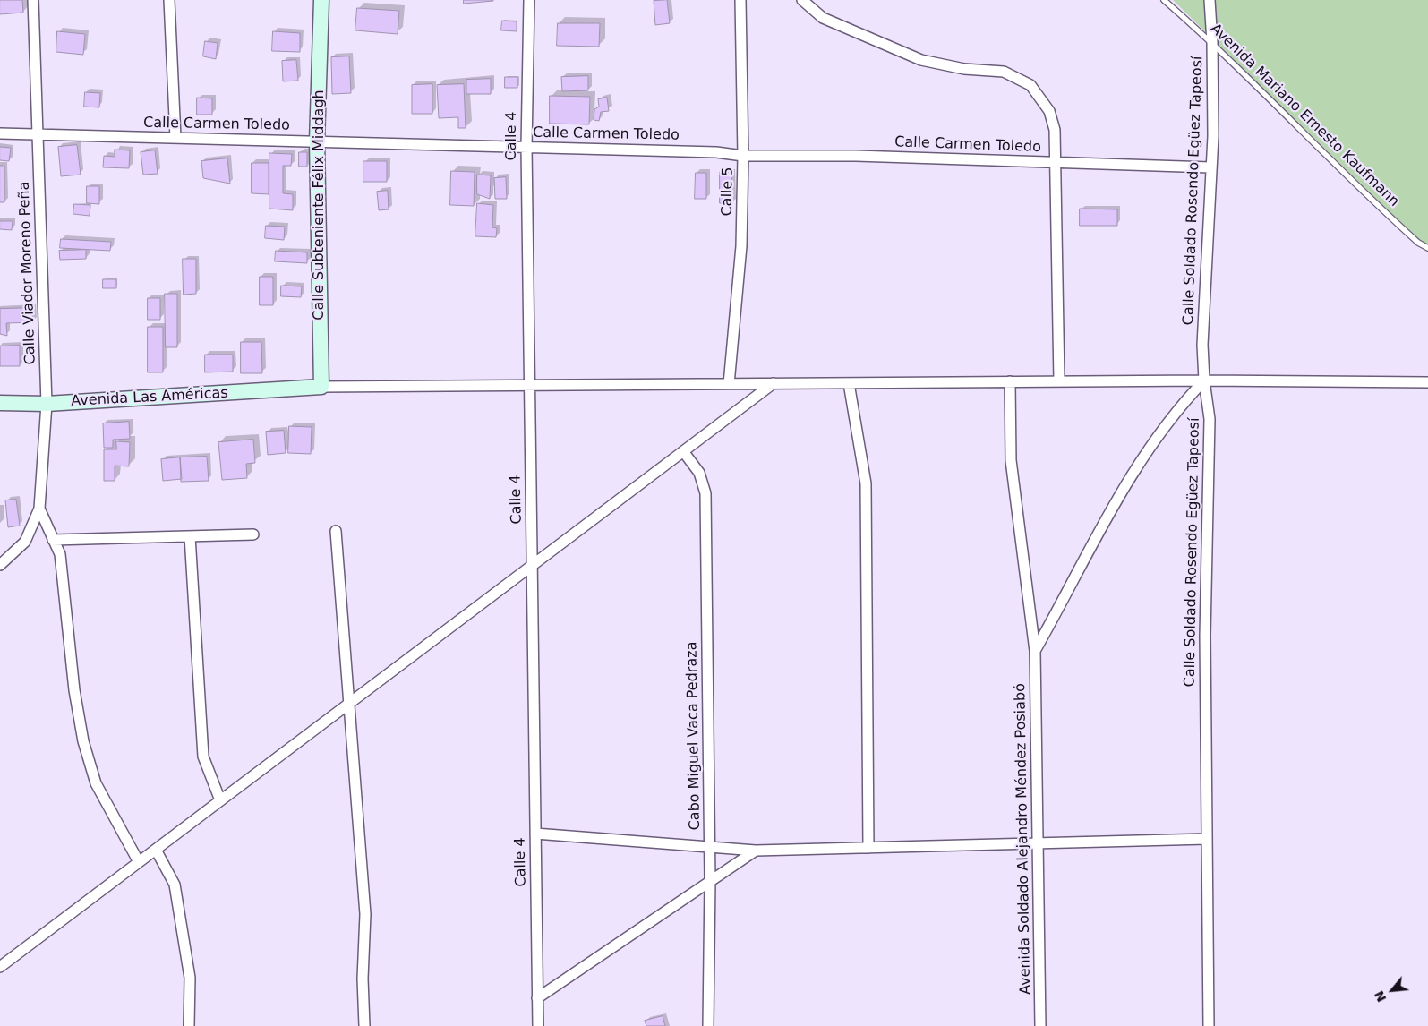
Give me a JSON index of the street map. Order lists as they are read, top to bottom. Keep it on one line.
{"streets":{"main road":["Calle Subteniente Félix Middagh","Avenida Las Américas"],"street":["Calle Carmen Toledo","Calle 4","Calle Soldado Rosendo Egüez Tapeosí","Calle 5","Calle Viador Moreno Peña","Cabo Miguel Vaca Pedraza","Avenida Soldado Alejandro Méndez Posiabó"],"lane":["Avenida Mariano Ernesto Kaufmann"]},"crossings":[["Avenida Mariano Ernesto Kaufmann","Calle Soldado Rosendo Egüez Tapeosí"],["Calle Carmen Toledo","Calle 4"],["Calle Carmen Toledo","Calle Soldado Rosendo Egüez Tapeosí"],["Calle Carmen Toledo","Calle 5"],["Calle Carmen Toledo","Calle Subteniente Félix Middagh"],["Calle Carmen Toledo","Calle Viador Moreno Peña"],["Calle Subteniente Félix Middagh","Avenida Las Américas"],["Calle Viador Moreno Peña","Avenida Las Américas"]],"north":"bottom left"}
